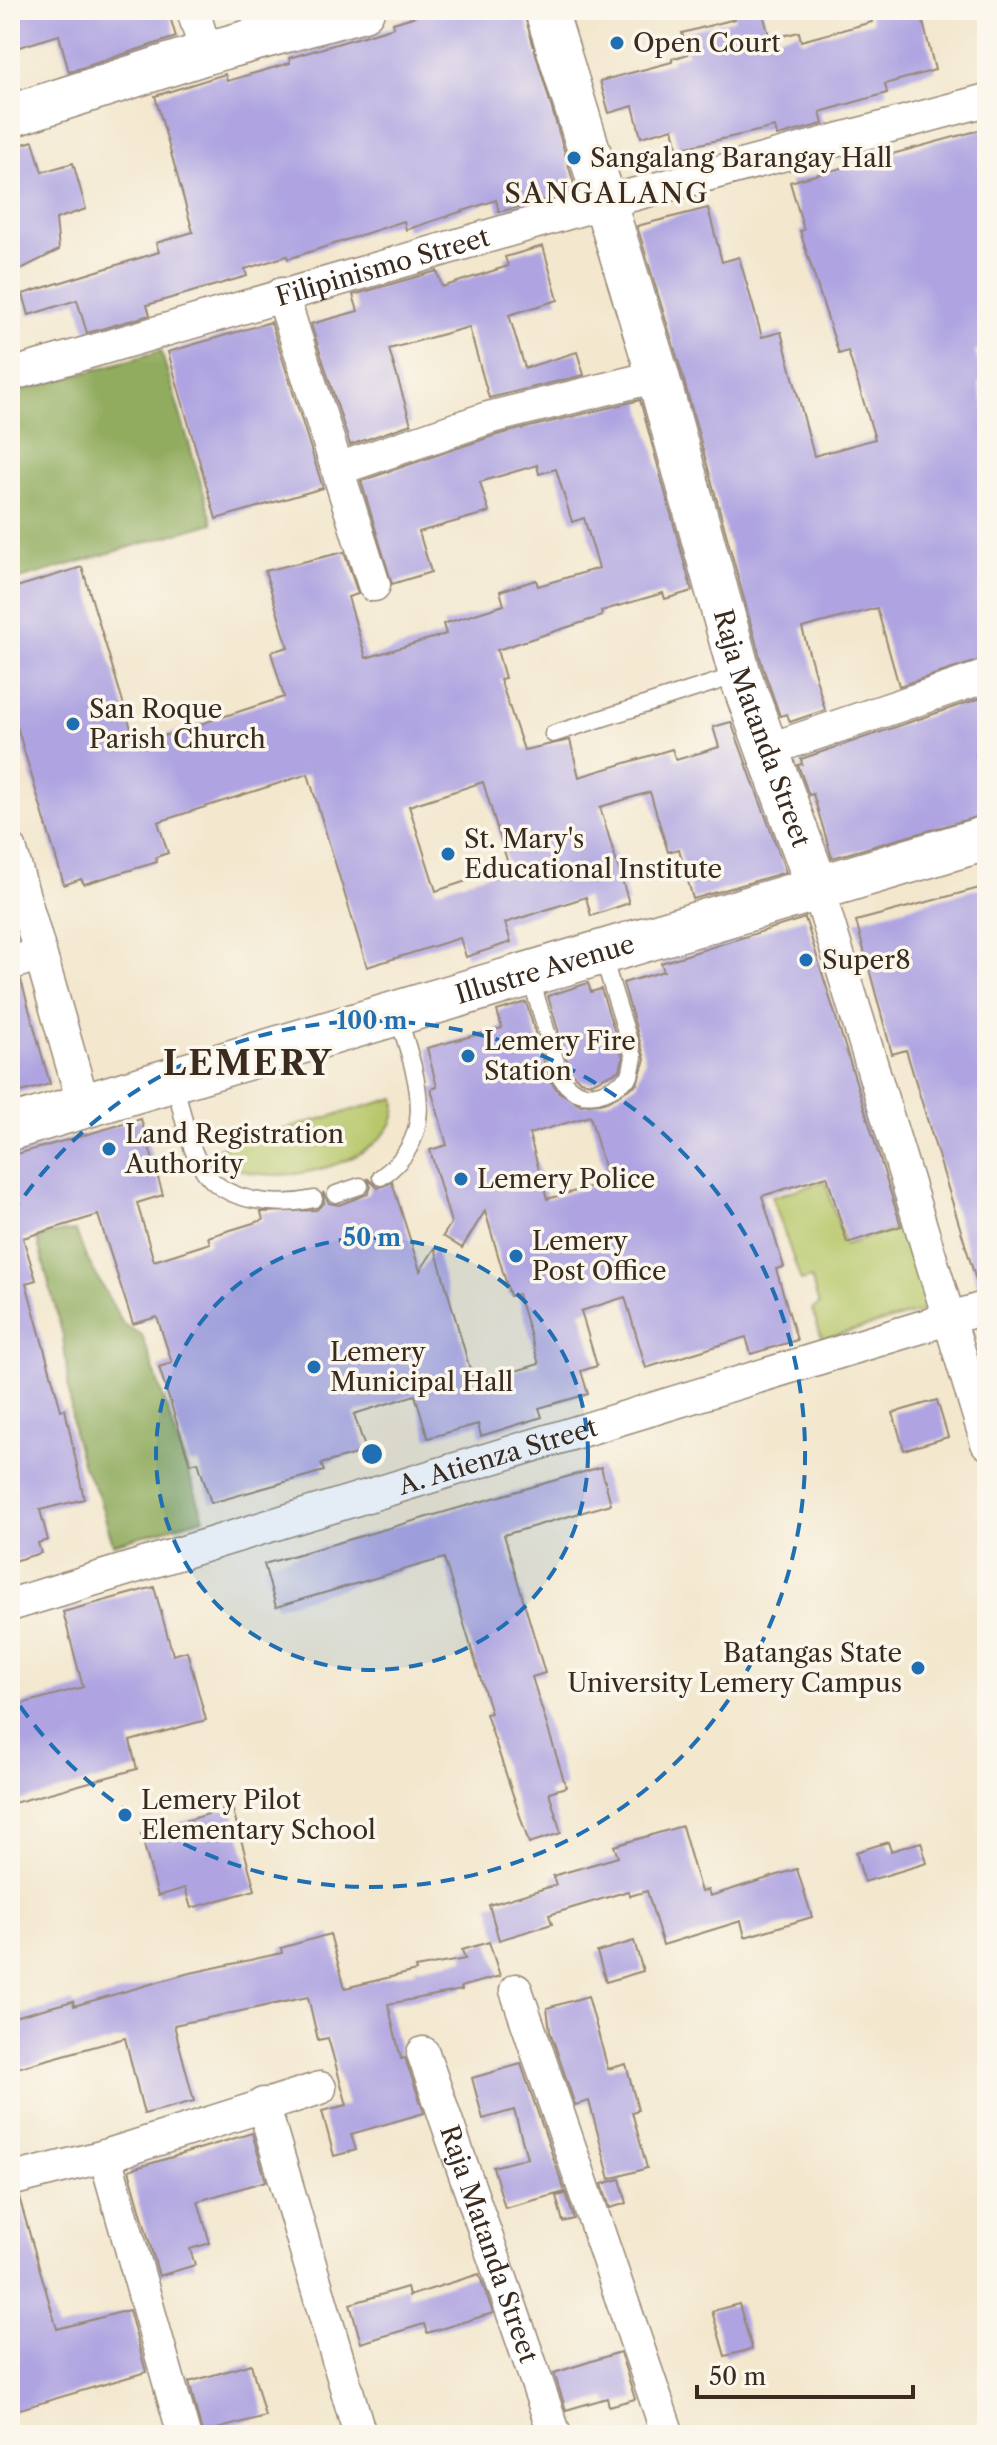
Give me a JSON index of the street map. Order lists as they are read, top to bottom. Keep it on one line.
{"streets":{"main road":["Illustre Avenue"],"street":["Filipinismo Street","Raja Matanda Street","A. Atienza Street"]},"crossings":[["Filipinismo Street","Raja Matanda Street"],["Raja Matanda Street","Illustre Avenue"],["Raja Matanda Street","A. Atienza Street"]],"districts":["SANGALANG","LEMERY"],"places":["Open Court","Sangalang Barangay Hall","San Roque Parish Church","St. Mary's Educational Institute","Super8","Lemery Fire Station","Land Registration Authority","Lemery Police","Lemery Post Office","Lemery Municipal Hall","Batangas State University Lemery Campus","Lemery Pilot Elementary School"],"scale_bar":"50 m","rings":["100 m","50 m"]}
